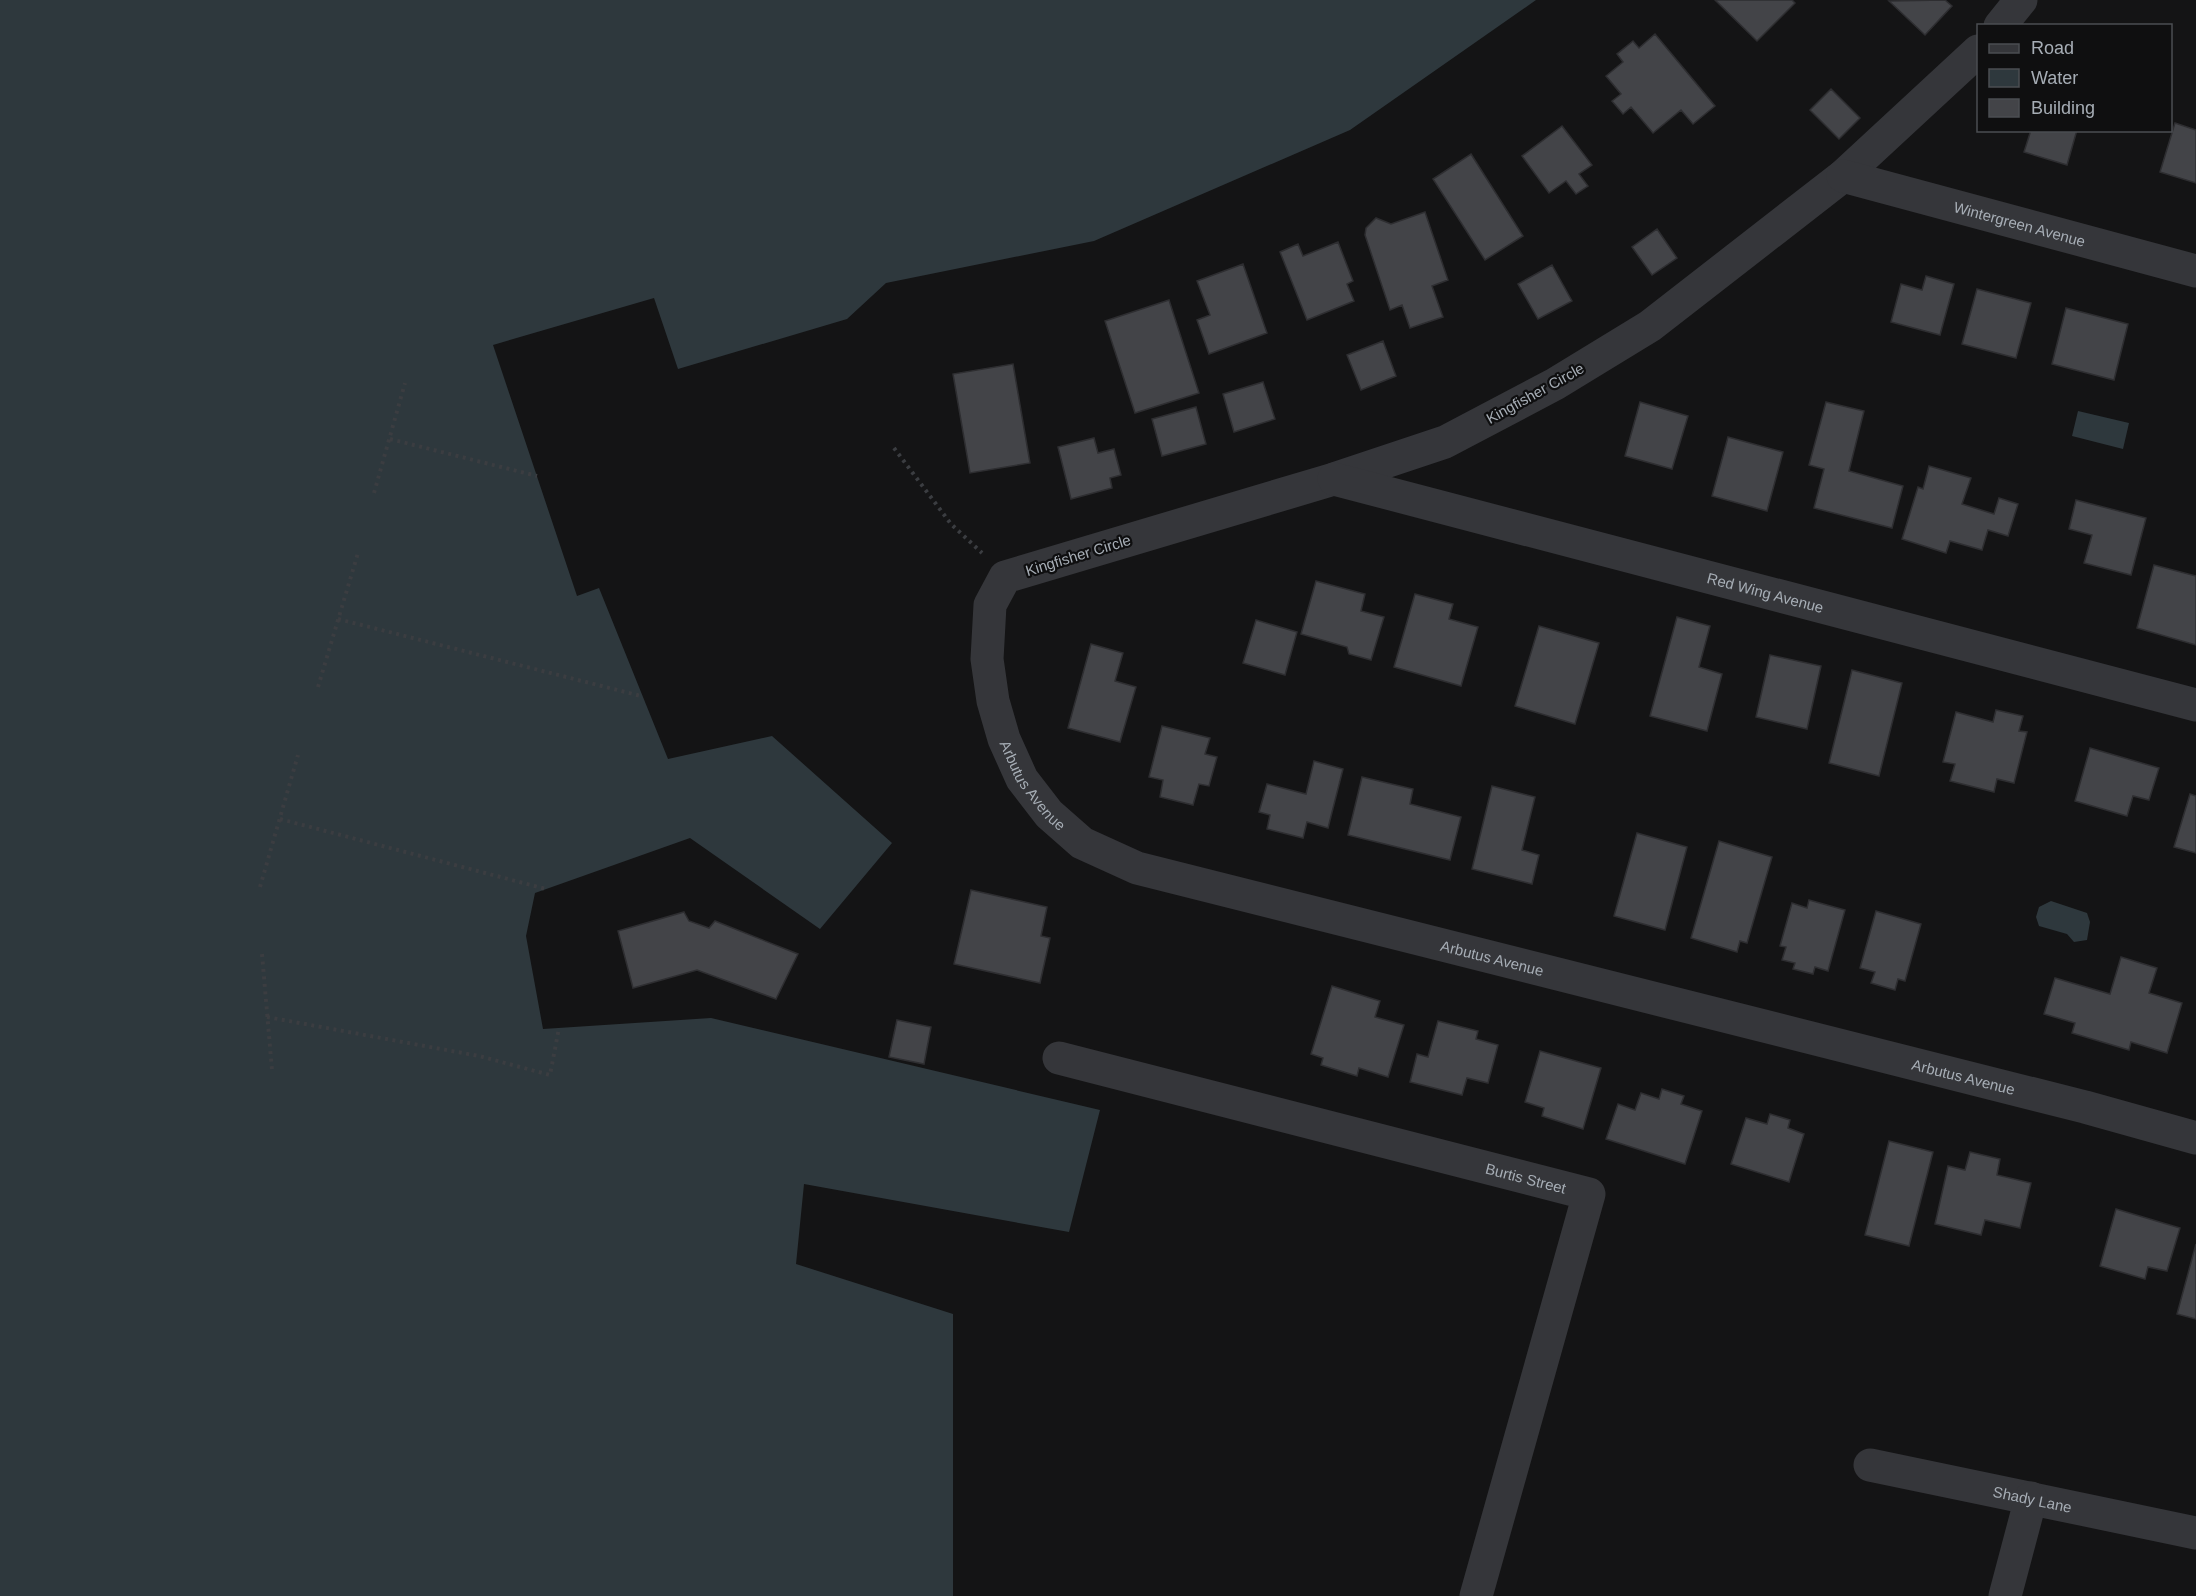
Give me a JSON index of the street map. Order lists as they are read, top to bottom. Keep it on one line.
{"streets":{"street":["Wintergreen Avenue","Kingfisher Circle","Red Wing Avenue","Arbutus Avenue","Burtis Street","Shady Lane"]},"crossings":[["Wintergreen Avenue","Kingfisher Circle"],["Kingfisher Circle","Red Wing Avenue"],["Kingfisher Circle","Arbutus Avenue"]],"legend":["Road","Water","Building"]}
